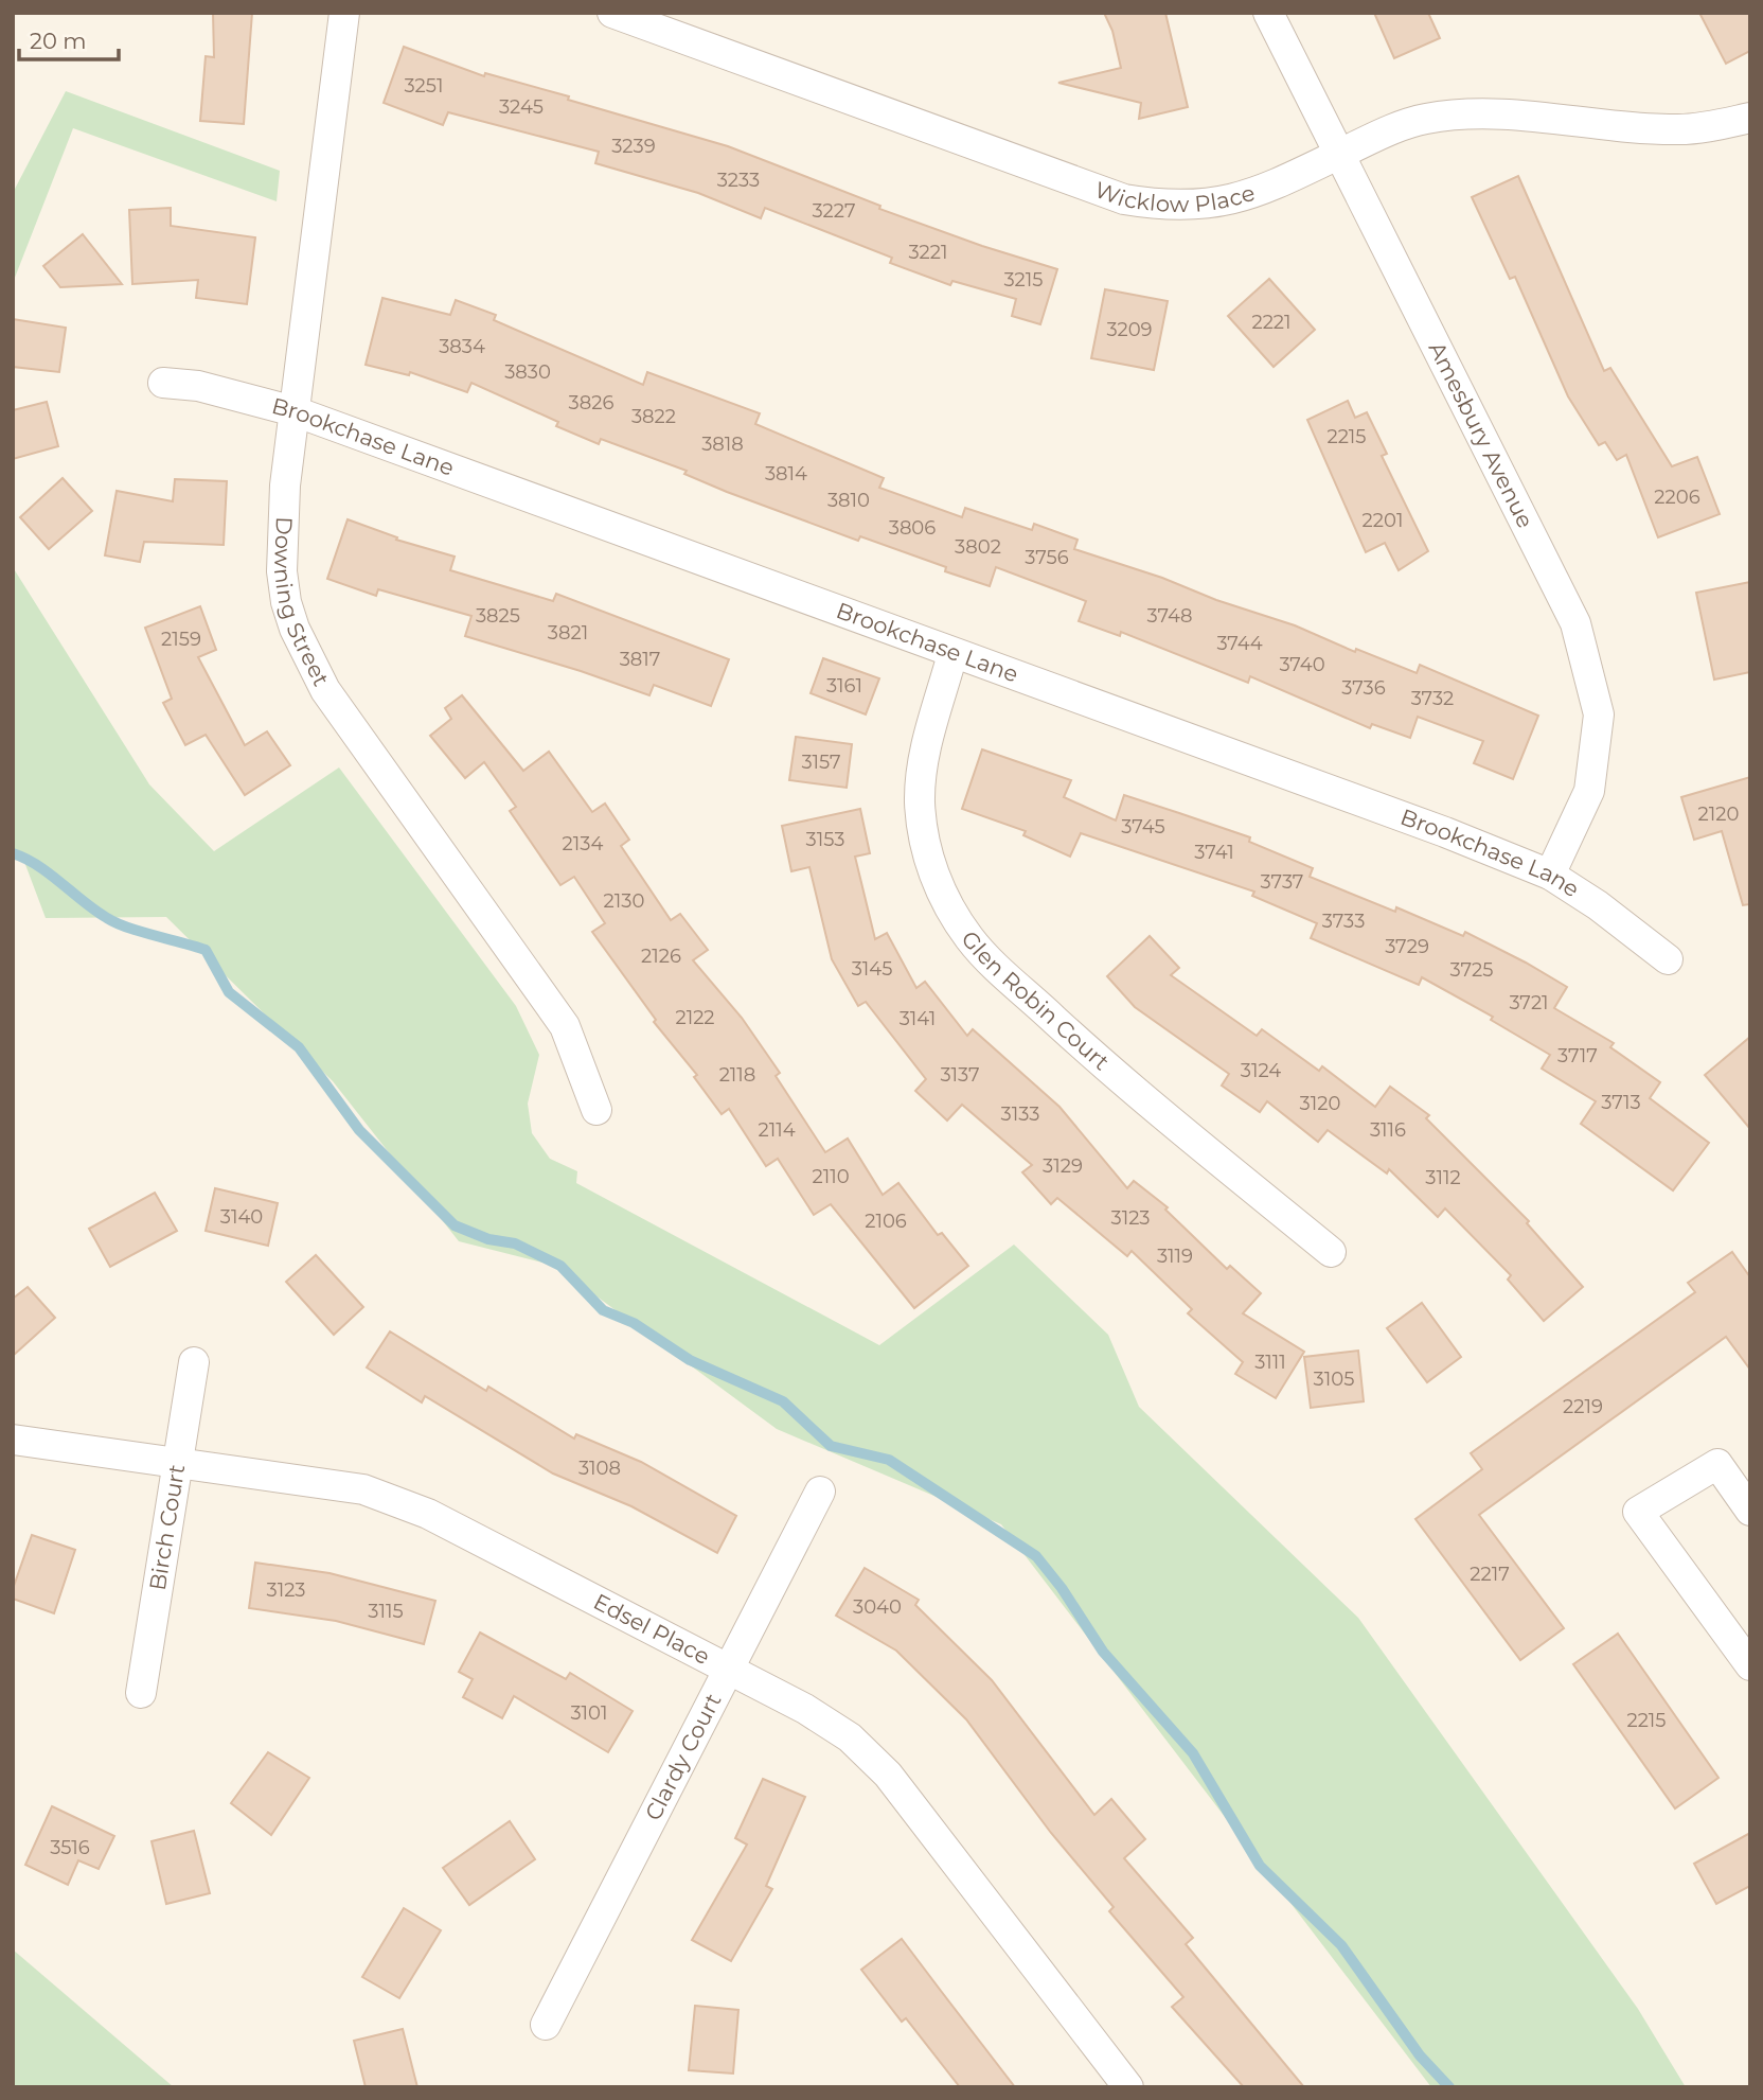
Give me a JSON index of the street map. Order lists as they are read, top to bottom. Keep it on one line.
{"streets":{"street":["Wicklow Place","Amesbury Avenue","Brookchase Lane","Downing Street","Glen Robin Court","Birch Court","Edsel Place","Clardy Court"]},"crossings":[["Wicklow Place","Amesbury Avenue"],["Amesbury Avenue","Brookchase Lane"],["Brookchase Lane","Downing Street"],["Brookchase Lane","Glen Robin Court"],["Birch Court","Edsel Place"],["Edsel Place","Clardy Court"]],"house_numbers":["3251","3245","3239","3233","3227","3221","3215","2221","3209","3834","3830","3826","3822","2215","3818","3814","2206","3810","2201","3806","3802","3756","3825","3748","3821","2159","3744","3817","3740","3161","3736","3732","3157","2120","3745","3153","2134","3741","3737","2130","3733","3729","2126","3145","3725","3721","2122","3141","3717","3124","2118","3137","3713","3120","3133","2114","3116","3129","2110","3112","3140","3123","2106","3119","3111","3105","2219","3108","2217","3123","3040","3115","3101","2215","3516"],"scale_bar":"20 m"}
